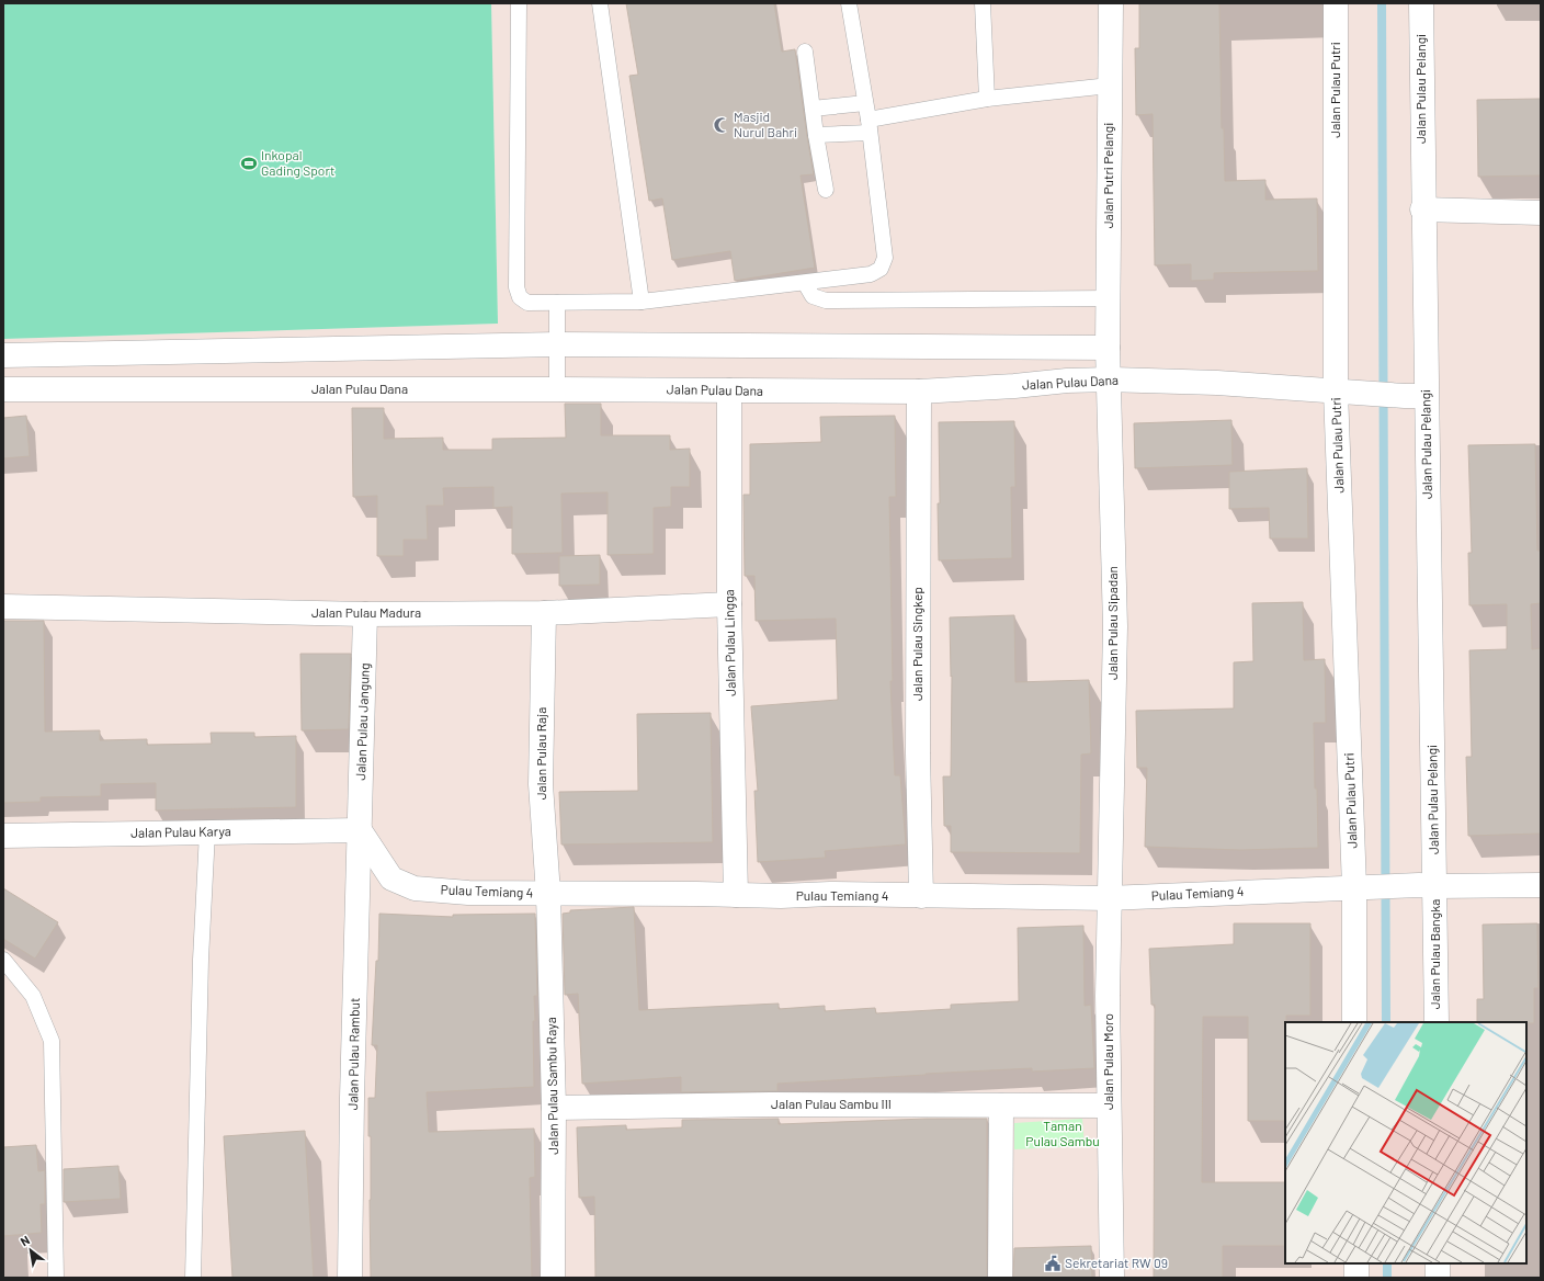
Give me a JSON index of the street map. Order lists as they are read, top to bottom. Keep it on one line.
{"streets":{"street":["Jalan Pulau Pelangi","Jalan Pulau Putri","Jalan Putri Pelangi","Jalan Pulau Dana","Jalan Pulau Madura","Jalan Pulau Sipadan","Jalan Pulau Lingga","Jalan Pulau Singkep","Jalan Pulau Jangung","Jalan Pulau Raja","Jalan Pulau Karya","Pulau Temiang 4","Jalan Pulau Bangka","Jalan Pulau Rambut","Jalan Pulau Moro","Jalan Pulau Sambu Raya","Jalan Pulau Sambu III"]},"crossings":[["Jalan Pulau Pelangi","Jalan Pulau Dana"],["Jalan Pulau Pelangi","Pulau Temiang 4"],["Jalan Pulau Pelangi","Jalan Pulau Bangka"],["Jalan Pulau Putri","Jalan Pulau Dana"],["Jalan Pulau Putri","Pulau Temiang 4"],["Jalan Putri Pelangi","Jalan Pulau Sipadan"],["Jalan Pulau Dana","Jalan Pulau Sipadan"],["Jalan Pulau Dana","Jalan Pulau Lingga"],["Jalan Pulau Dana","Jalan Pulau Singkep"],["Jalan Pulau Madura","Jalan Pulau Lingga"],["Jalan Pulau Madura","Jalan Pulau Jangung"],["Jalan Pulau Madura","Jalan Pulau Raja"],["Jalan Pulau Sipadan","Pulau Temiang 4"],["Jalan Pulau Sipadan","Jalan Pulau Moro"],["Jalan Pulau Lingga","Pulau Temiang 4"],["Jalan Pulau Singkep","Pulau Temiang 4"],["Jalan Pulau Jangung","Jalan Pulau Karya"],["Jalan Pulau Jangung","Pulau Temiang 4"],["Jalan Pulau Jangung","Jalan Pulau Rambut"],["Jalan Pulau Raja","Pulau Temiang 4"],["Jalan Pulau Raja","Jalan Pulau Sambu Raya"],["Jalan Pulau Karya","Pulau Temiang 4"],["Jalan Pulau Karya","Jalan Pulau Rambut"],["Pulau Temiang 4","Jalan Pulau Bangka"],["Pulau Temiang 4","Jalan Pulau Rambut"],["Pulau Temiang 4","Jalan Pulau Moro"],["Pulau Temiang 4","Jalan Pulau Sambu Raya"],["Jalan Pulau Moro","Jalan Pulau Sambu III"],["Jalan Pulau Sambu Raya","Jalan Pulau Sambu III"]],"parks":["Taman Pulau Sambu"],"places":{"mosque":["Masjid Nurul Bahri"],"sports":["Inkopal Gading Sport"],"public building":["Sekretariat RW 09"]},"north":"top left"}
